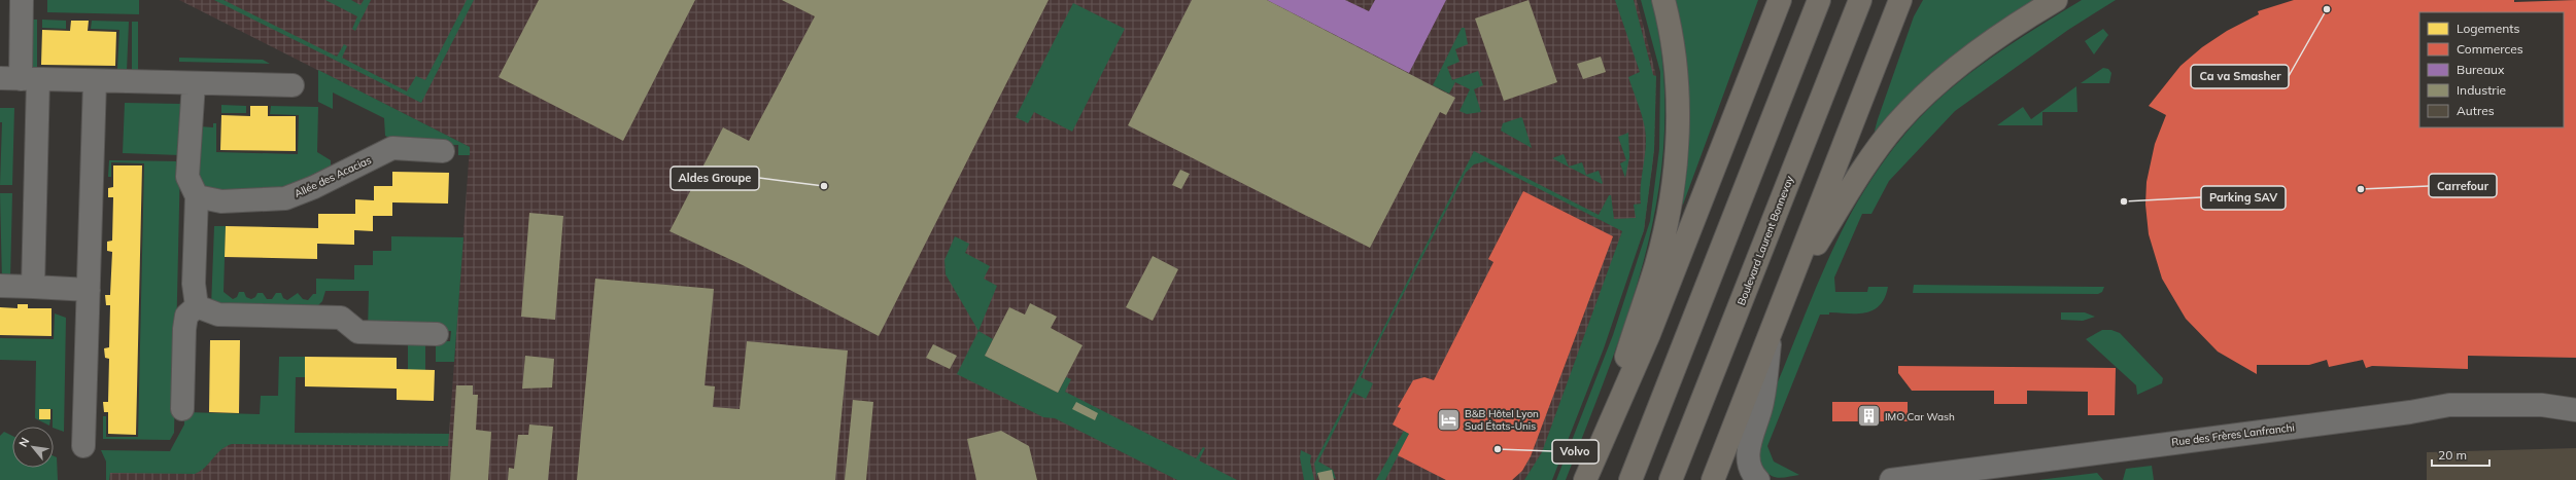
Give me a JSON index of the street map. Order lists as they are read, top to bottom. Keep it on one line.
{"streets":{"highway":["Boulevard Laurent Bonnevay"],"street":["Allée des Acacias","Rue des Frères Lanfranchi"]},"places":{"other":["Ca va Smasher","Aldes Groupe","Carrefour","Parking SAV","Volvo"],"building":["IMO Car Wash"],"hotel":["B&B Hôtel Lyon Sud États-Unis"]},"legend":["Logements","Commerces","Bureaux","Industrie","Autres"],"scale_bar":"20 m","north":"top left"}
